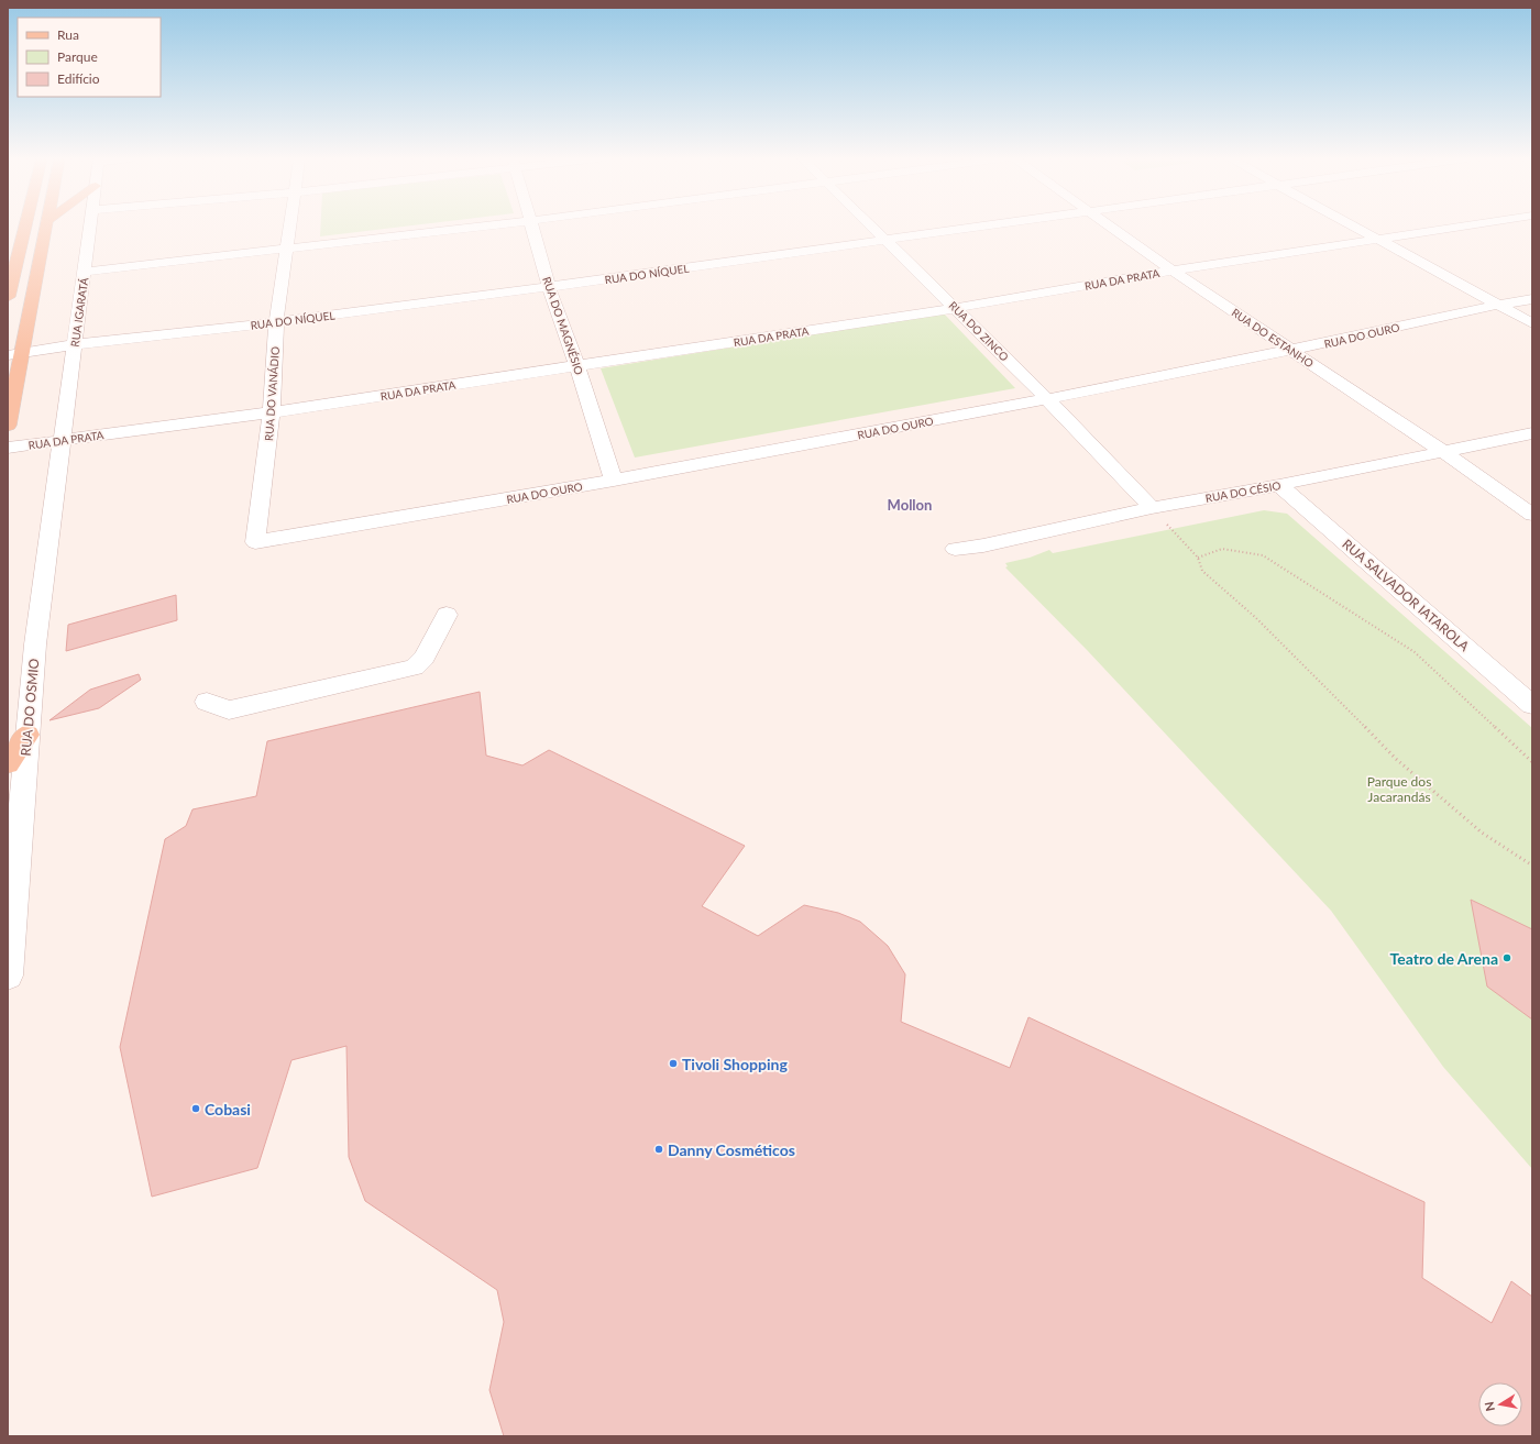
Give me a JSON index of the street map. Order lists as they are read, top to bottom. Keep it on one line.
{"streets":{"street":["RUA DO NÍQUEL","RUA DA PRATA","RUA IGARATÁ","RUA DO MAGNÉSIO","RUA DO ZINCO","RUA DO OURO","RUA DO ESTANHO","RUA DO VANÁDIO","RUA DO CÉSIO","RUA SALVADOR IATAROLA","RUA DO OSMIO"]},"crossings":[["RUA DO NÍQUEL","RUA IGARATÁ"],["RUA DO NÍQUEL","RUA DO MAGNÉSIO"],["RUA DO NÍQUEL","RUA DO ZINCO"],["RUA DO NÍQUEL","RUA DO VANÁDIO"],["RUA DA PRATA","RUA IGARATÁ"],["RUA DA PRATA","RUA DO MAGNÉSIO"],["RUA DA PRATA","RUA DO ZINCO"],["RUA DA PRATA","RUA DO ESTANHO"],["RUA DA PRATA","RUA DO VANÁDIO"],["RUA DA PRATA","RUA DO OSMIO"],["RUA IGARATÁ","RUA DO OSMIO"],["RUA DO MAGNÉSIO","RUA DO OURO"],["RUA DO ZINCO","RUA DO OURO"],["RUA DO ZINCO","RUA DO CÉSIO"],["RUA DO OURO","RUA DO ESTANHO"],["RUA DO OURO","RUA DO VANÁDIO"],["RUA DO ESTANHO","RUA DO CÉSIO"],["RUA DO CÉSIO","RUA SALVADOR IATAROLA"]],"districts":["Mollon"],"parks":["Parque dos Jacarandás"],"places":["Teatro de Arena","Tivoli Shopping","Cobasi","Danny Cosméticos"],"legend":["Rua","Parque","Edifício"],"north":"left"}
